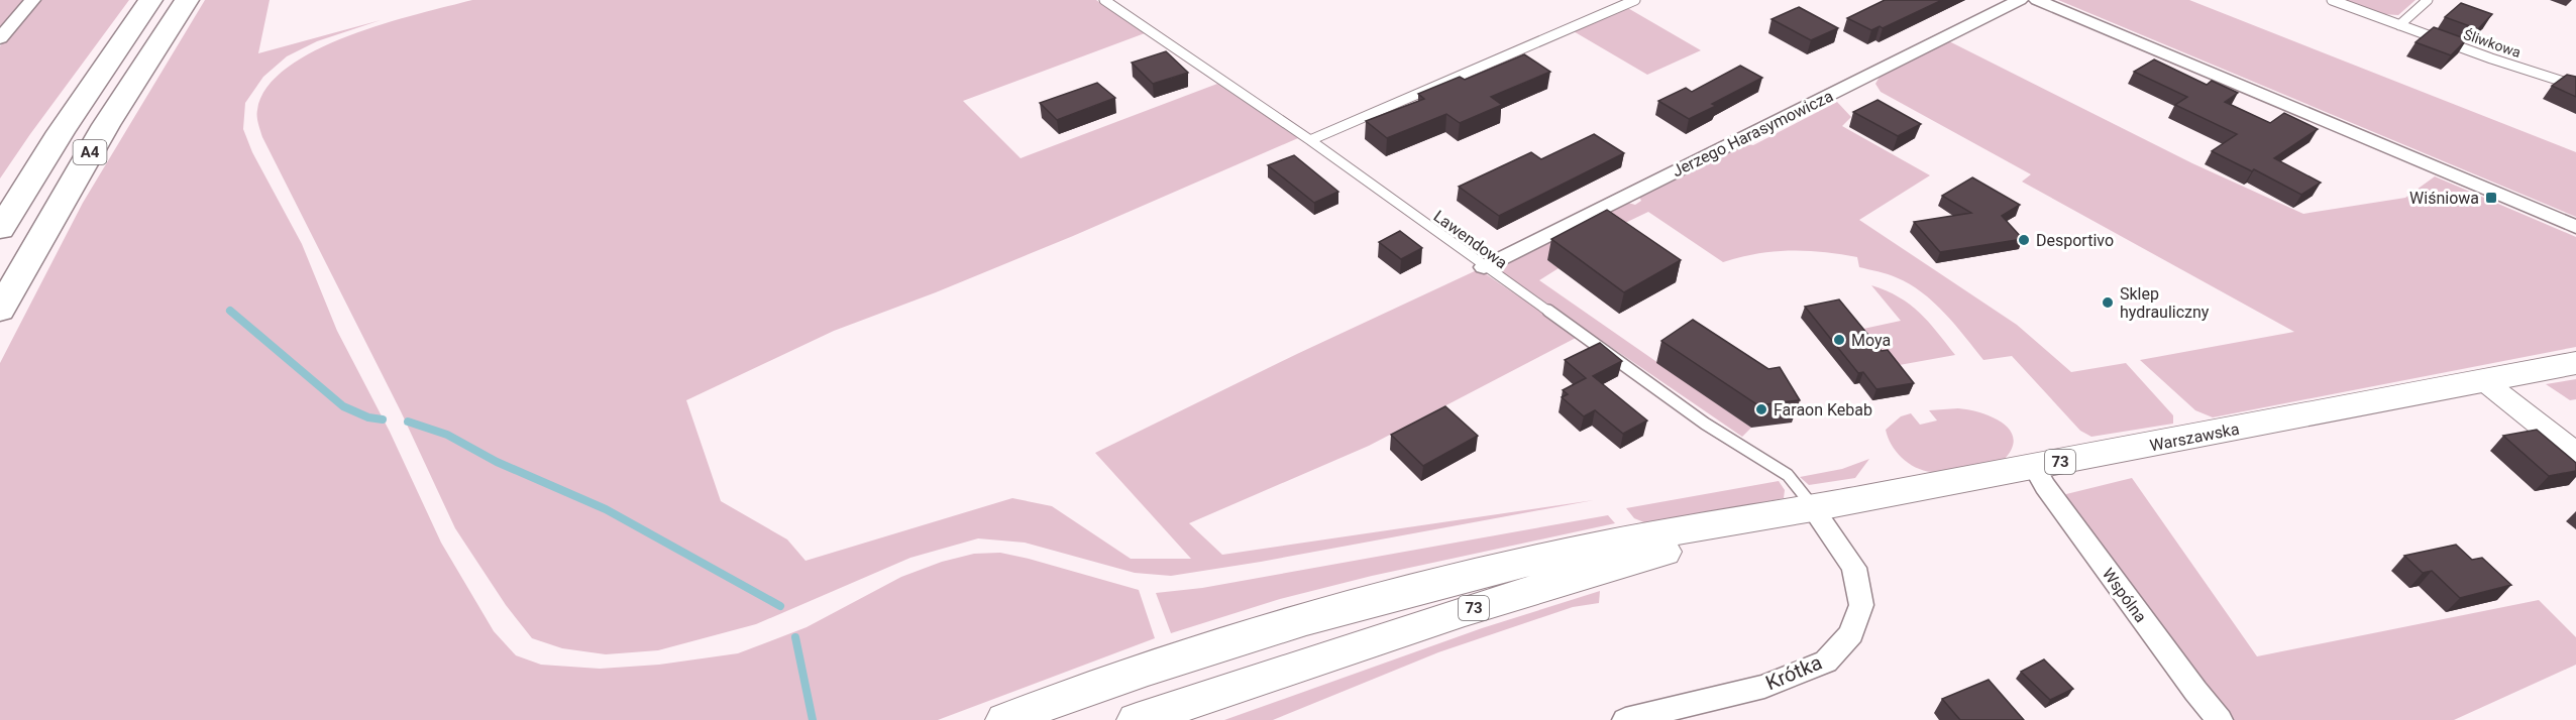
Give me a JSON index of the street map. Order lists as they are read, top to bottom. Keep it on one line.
{"streets":{"highway":["A4"],"main road":["Warszawska","73"],"street":["Jerzego Harasymowicza","Wspólna","Krótka"],"lane":["Śliwkowa","Lawendowa"]},"crossings":[["Jerzego Harasymowicza","Lawendowa"],["Lawendowa","Warszawska"],["Lawendowa","73"],["Lawendowa","Krótka"],["Warszawska","73"],["Warszawska","Wspólna"],["Warszawska","Krótka"],["73","Krótka"]],"places":{"transit":["Wiśniowa"],"other":["Desportivo","Sklep hydrauliczny","Moya","Faraon Kebab"]}}
